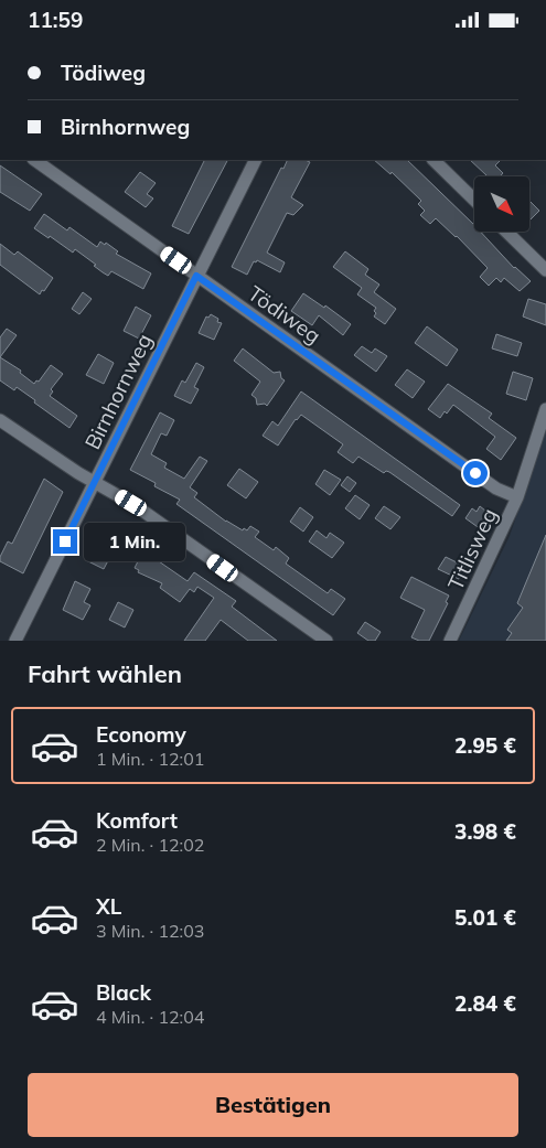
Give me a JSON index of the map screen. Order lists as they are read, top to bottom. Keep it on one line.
{"streets":{"street":["Tödiweg","Birnhornweg","Titlisweg"]},"crossings":[["Tödiweg","Birnhornweg"],["Tödiweg","Titlisweg"]],"north":"bottom right","page":{"status":"11:59","banner":["Tödiweg","Birnhornweg"],"bubble":"1 Min.","heading":"Fahrt wählen","list":[{"name":"Economy","note":"1 Min. · 12:01","value":"2.95 €"},{"name":"Komfort","note":"2 Min. · 12:02","value":"3.98 €"},{"name":"XL","note":"3 Min. · 12:03","value":"5.01 €"},{"name":"Black","note":"4 Min. · 12:04","value":"2.84 €"}],"buttons":"Bestätigen"}}
